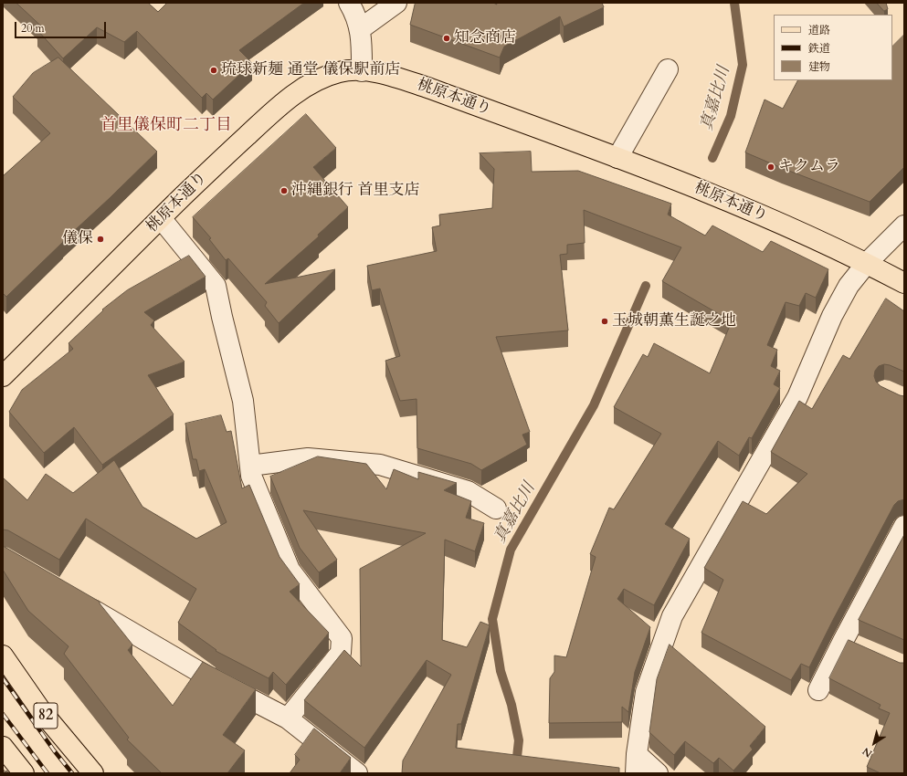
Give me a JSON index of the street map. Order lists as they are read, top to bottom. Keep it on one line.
{"streets":{"main road":["桃原本通り","82"]},"districts":["首里儀保町二丁目"],"water":["真嘉比川"],"places":["知念商店","琉球新麺 通堂 儀保駅前店","キクムラ","沖縄銀行 首里支店","儀保","玉城朝薫生誕之地"],"legend":["道路","鉄道","建物"],"scale_bar":"20 m","north":"bottom left"}
